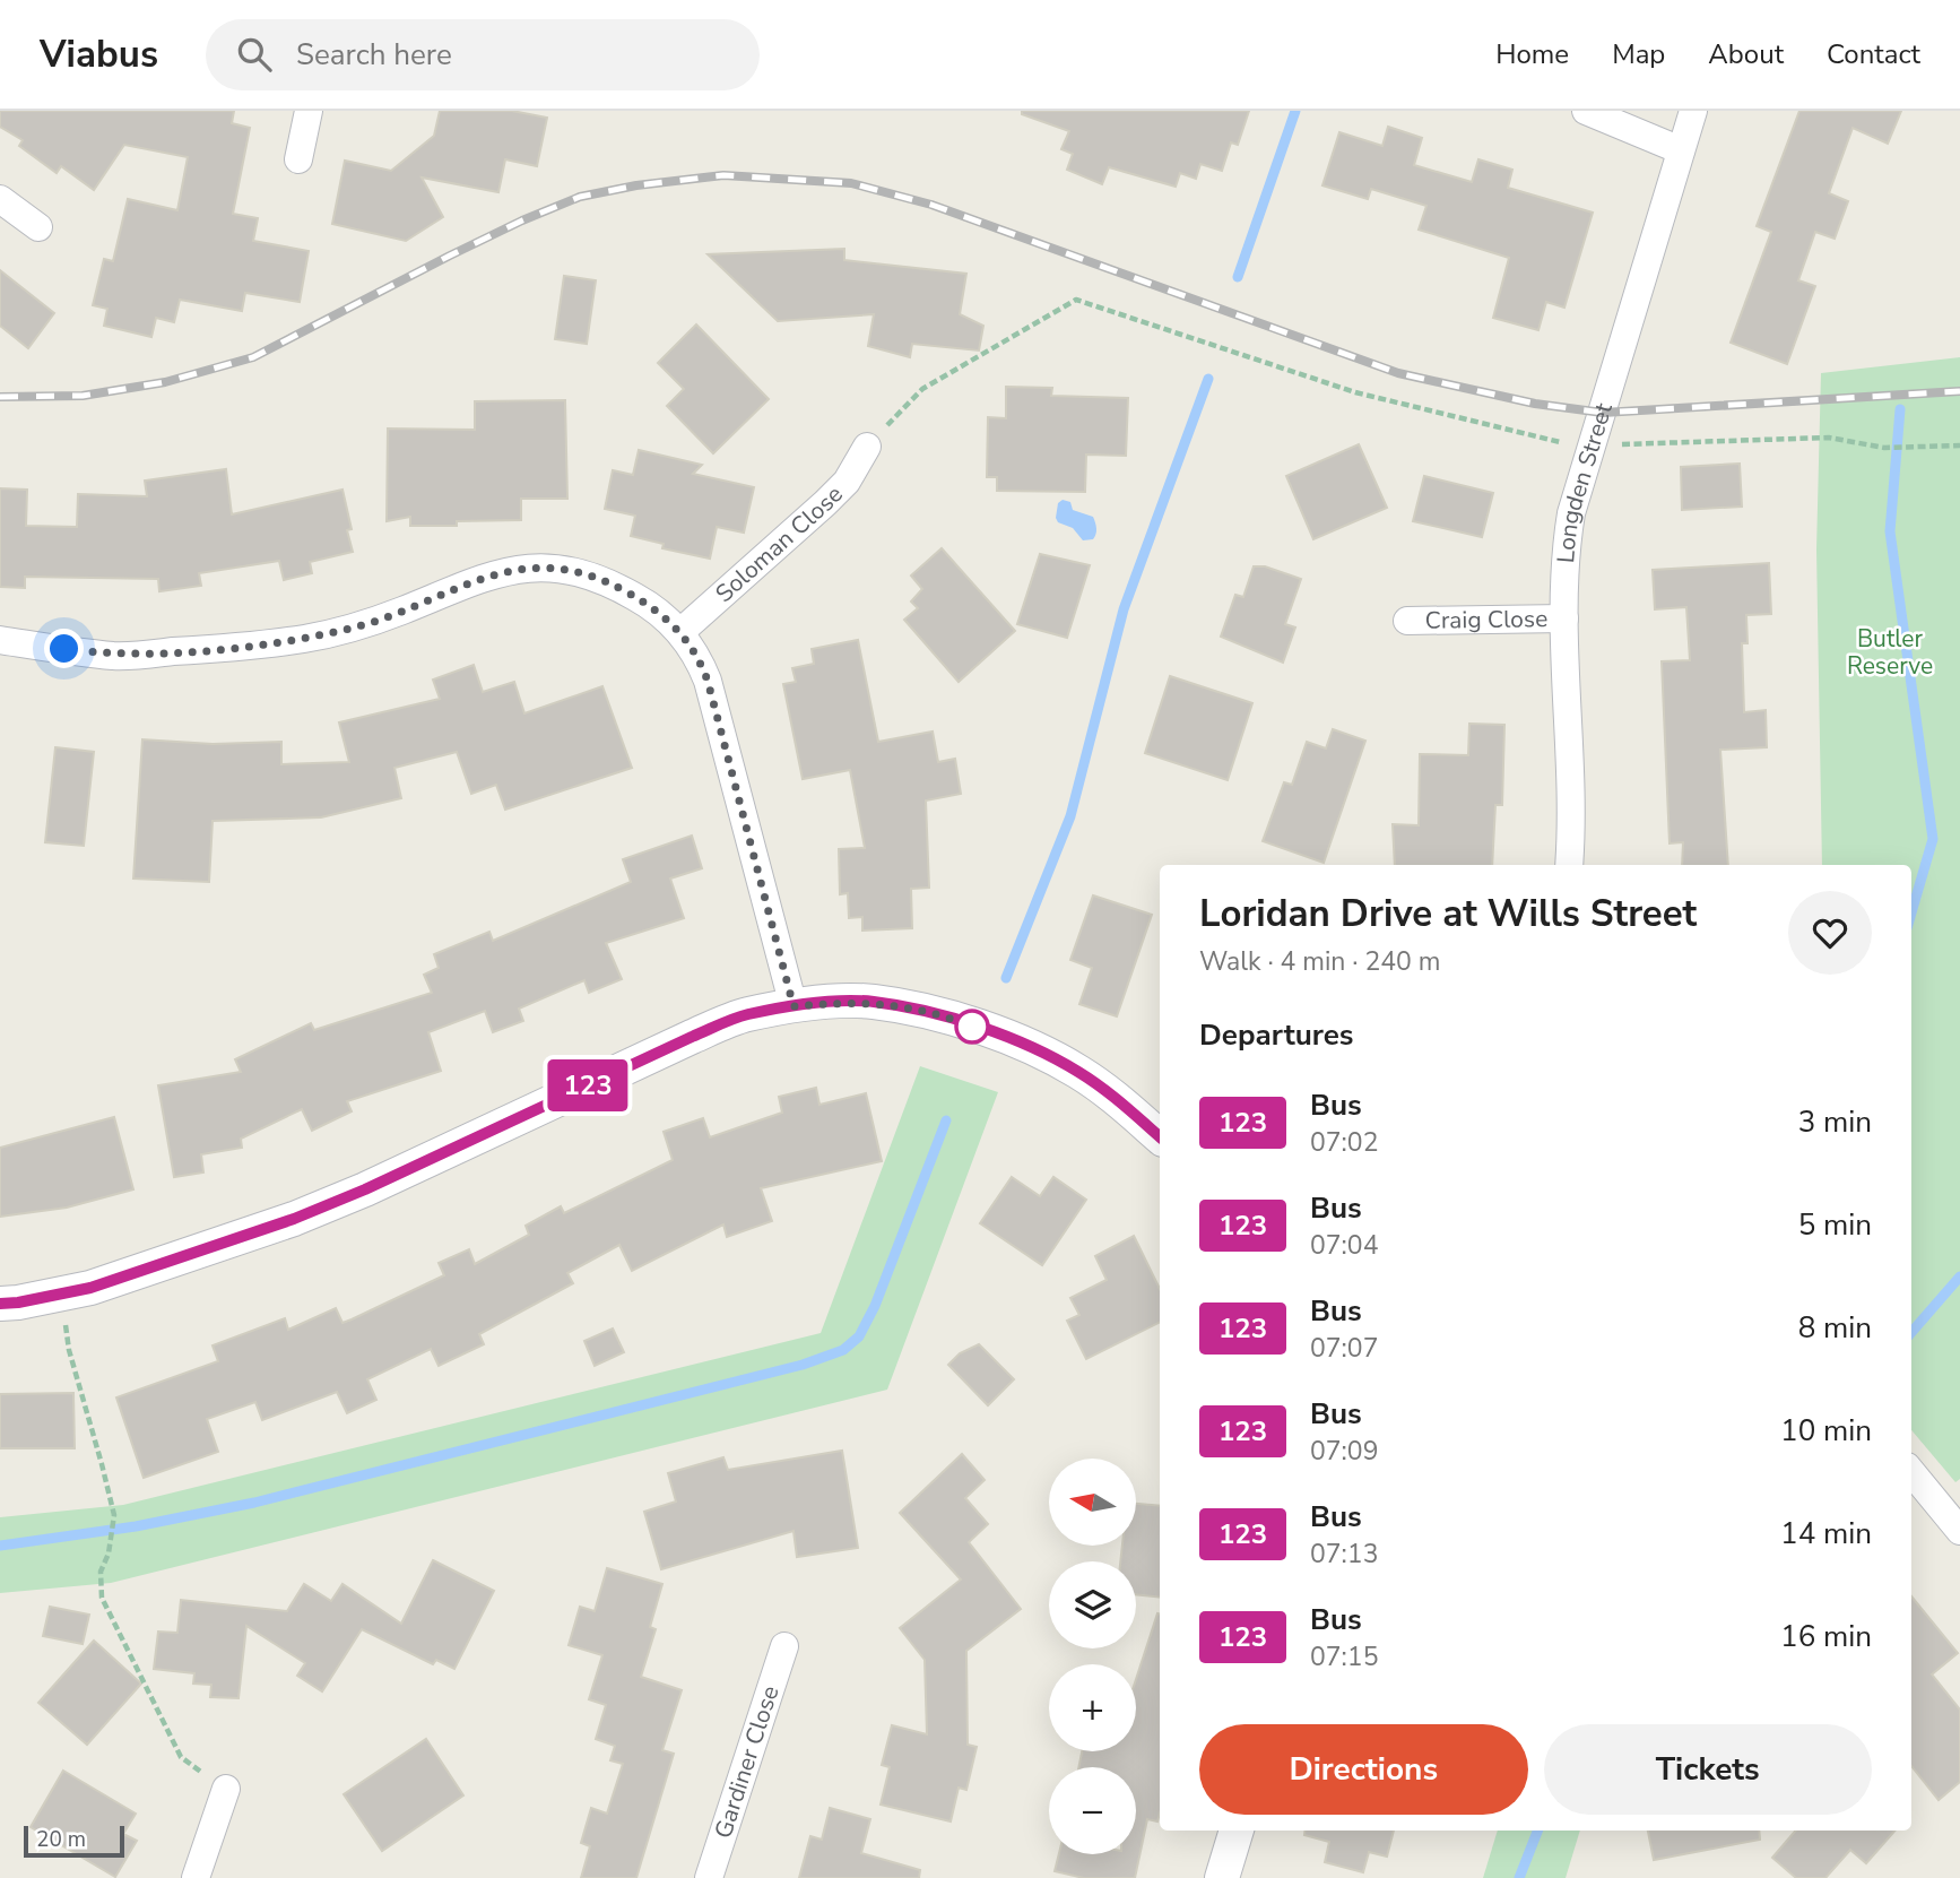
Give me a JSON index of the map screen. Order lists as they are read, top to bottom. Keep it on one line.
{"streets":{"street":["Longden Street","Soloman Close","Craig Close","Gardiner Close"]},"crossings":[["Longden Street","Craig Close"]],"parks":["Butler Reserve"],"lines":["bus line 123"],"scale_bar":"20 m","north":"left","page":{"header":"Viabus","search":"Search here","nav":["Home","Map","About","Contact"],"on_map":"123","heading":[["Loridan Drive at Wills Street","Walk · 4 min · 240 m"],"Departures"],"list":[{"mark":"123","name":"Bus","note":"07:02","value":"3 min"},{"mark":"123","name":"Bus","note":"07:04","value":"5 min"},{"mark":"123","name":"Bus","note":"07:07","value":"8 min"},{"mark":"123","name":"Bus","note":"07:09","value":"10 min"},{"mark":"123","name":"Bus","note":"07:13","value":"14 min"},{"mark":"123","name":"Bus","note":"07:15","value":"16 min"}],"map_buttons":["+","−"],"buttons":["Directions","Tickets"],"scale":"20 m"}}
